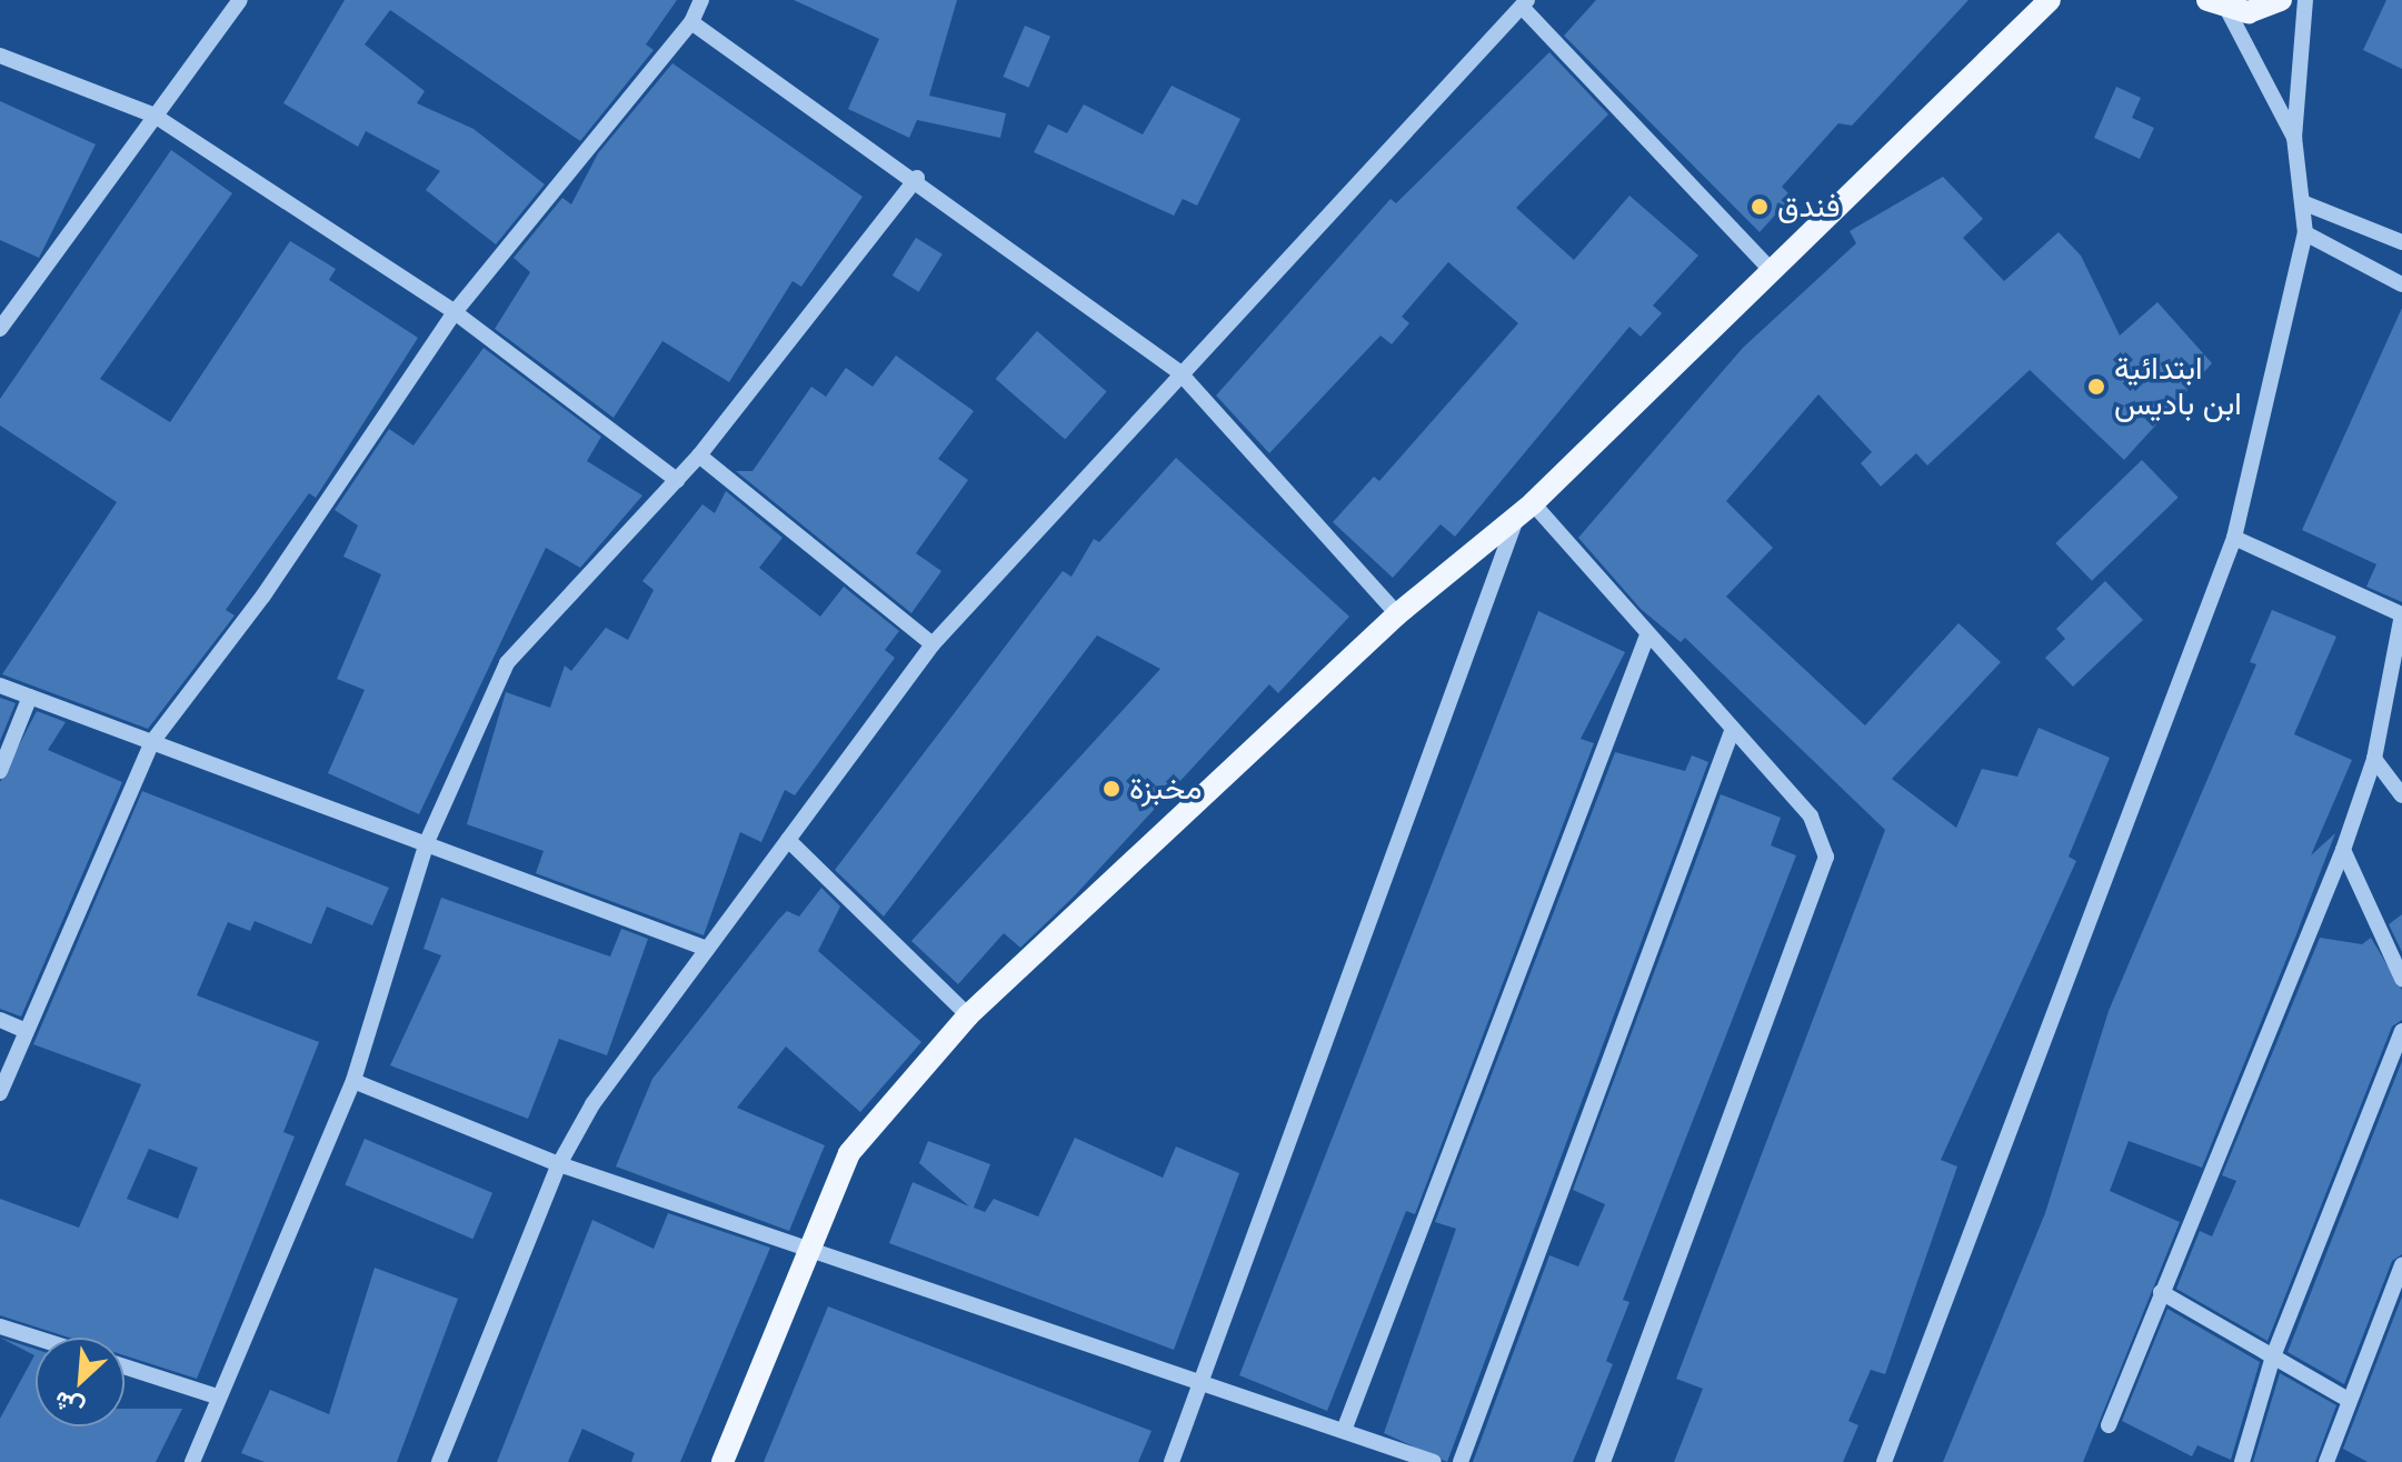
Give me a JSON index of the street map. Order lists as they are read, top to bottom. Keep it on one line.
{"places":["فندق","ابتدائية ابن باديس","مخبزة"],"north":"bottom left"}
